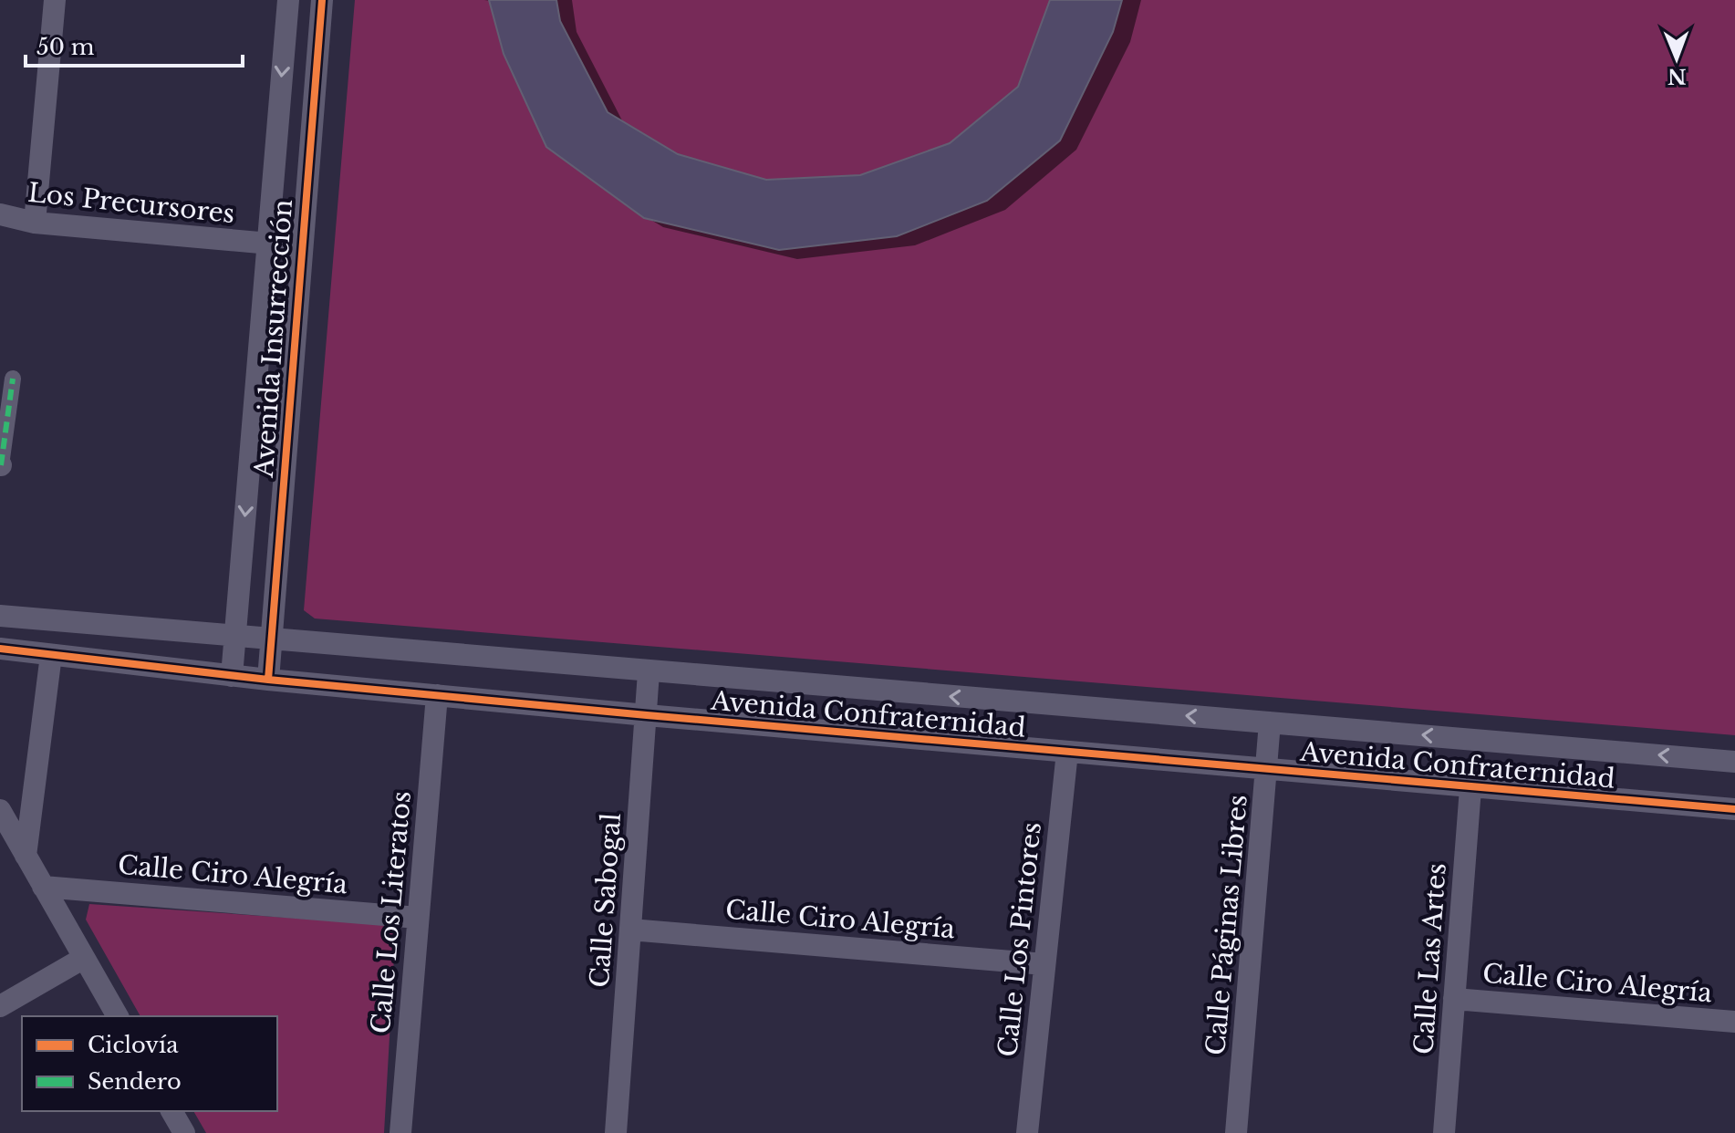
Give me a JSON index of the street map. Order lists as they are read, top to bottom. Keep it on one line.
{"streets":{"street":["Los Precursores","Avenida Insurrección","Avenida Confraternidad","Calle Ciro Alegría","Calle Sabogal","Calle Los Literatos","Calle Páginas Libres","Calle Los Pintores","Calle Las Artes"]},"crossings":[["Los Precursores","Avenida Insurrección"],["Avenida Insurrección","Avenida Confraternidad"],["Avenida Confraternidad","Calle Sabogal"],["Avenida Confraternidad","Calle Los Literatos"],["Avenida Confraternidad","Calle Páginas Libres"],["Avenida Confraternidad","Calle Los Pintores"],["Avenida Confraternidad","Calle Las Artes"],["Calle Ciro Alegría","Calle Sabogal"],["Calle Ciro Alegría","Calle Los Literatos"],["Calle Ciro Alegría","Calle Los Pintores"],["Calle Ciro Alegría","Calle Las Artes"]],"legend":["Ciclovía","Sendero"],"scale_bar":"50 m","north":"bottom"}
